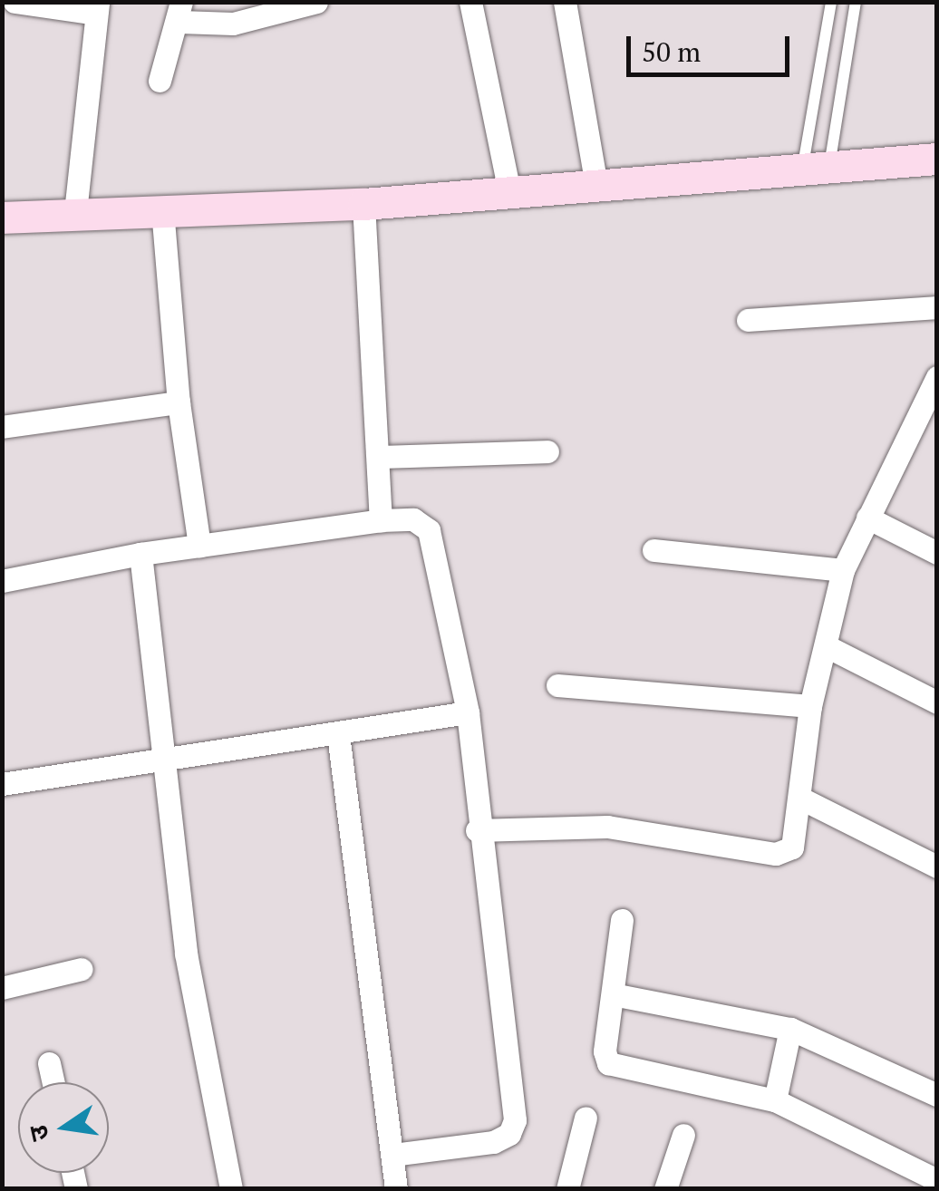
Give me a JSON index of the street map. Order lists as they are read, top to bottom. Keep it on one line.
{"scale_bar":"50 m","north":"left"}
